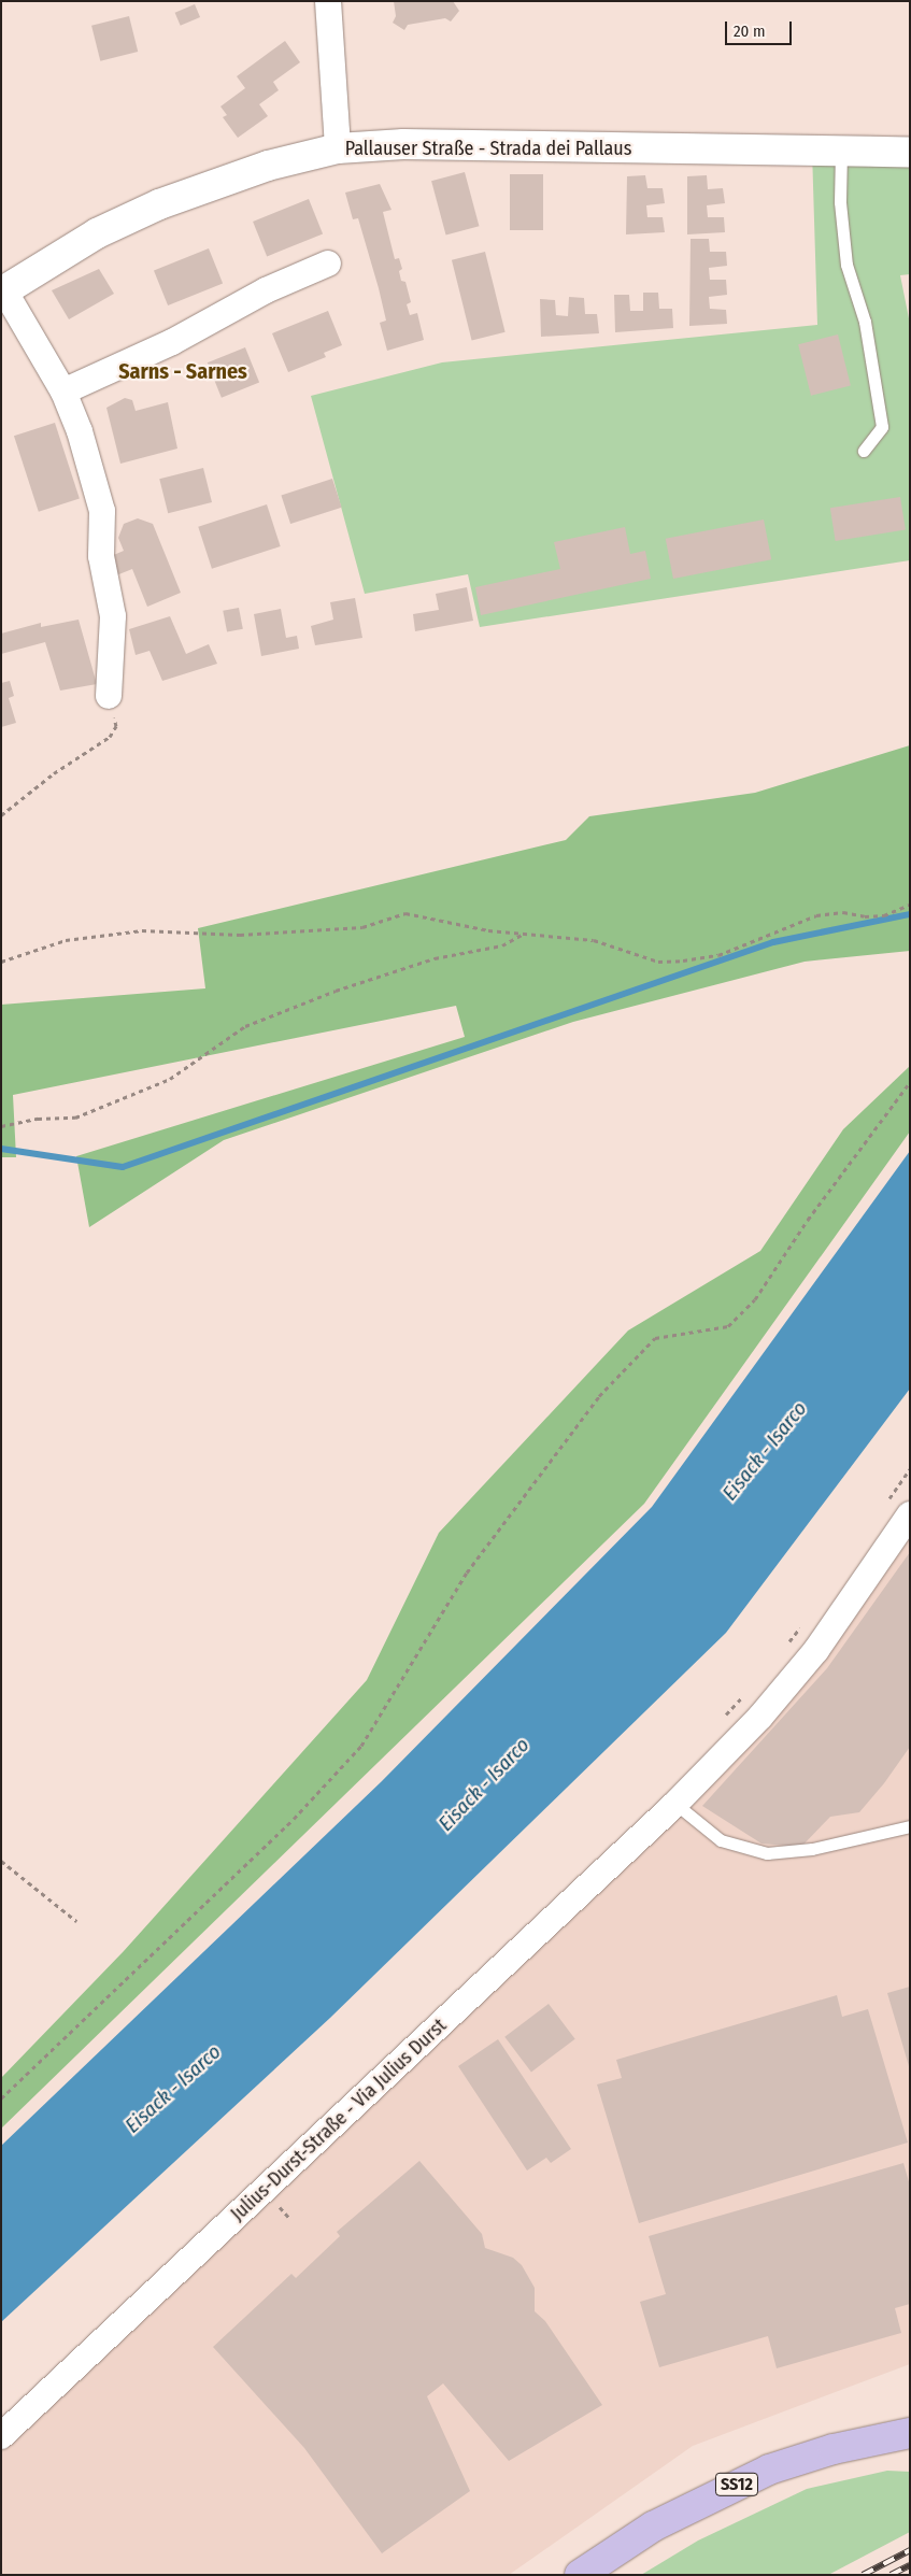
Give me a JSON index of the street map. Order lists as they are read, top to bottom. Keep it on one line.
{"streets":{"main road":["SS12"],"street":["Pallauser Straße - Strada dei Pallaus","Julius-Durst-Straße - Via Julius Durst"]},"districts":["Sarns - Sarnes"],"water":["Eisack - Isarco"],"scale_bar":"20 m"}
